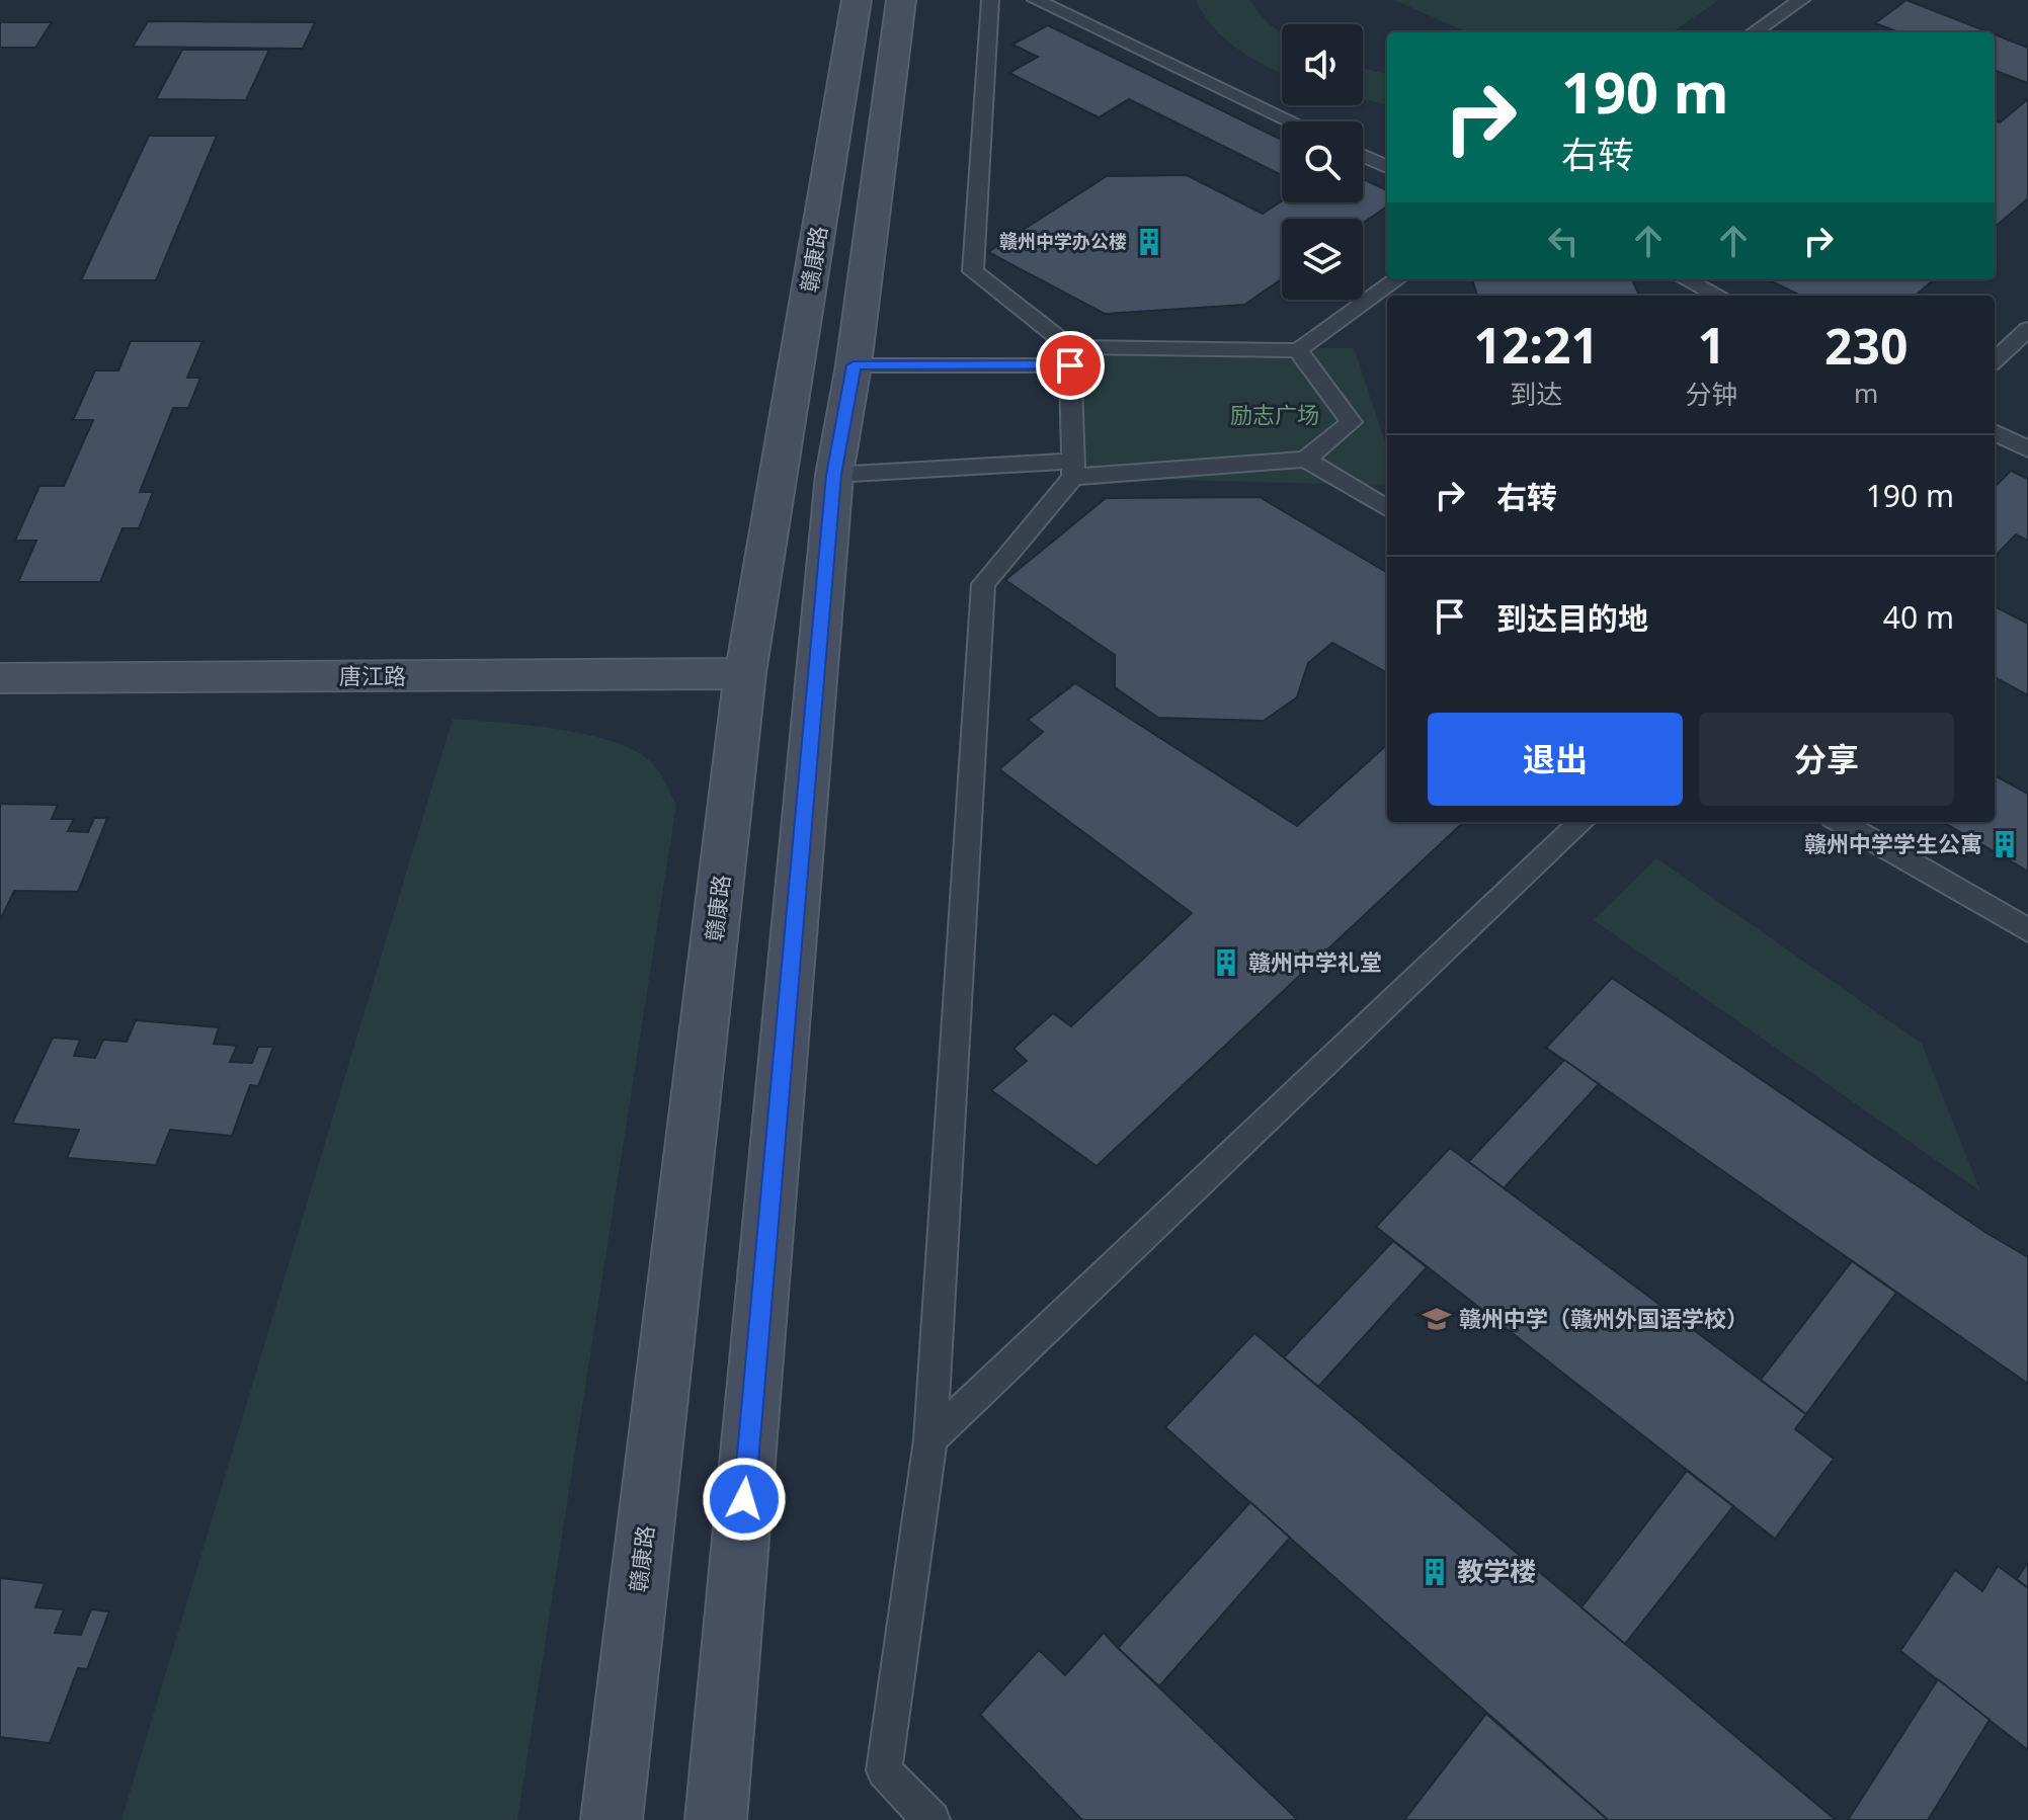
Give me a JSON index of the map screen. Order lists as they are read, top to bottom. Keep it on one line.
{"streets":{"main road":["赣康路","唐江路"]},"crossings":[["赣康路","唐江路"]],"parks":["励志广场"],"places":{"building":["赣州中学办公楼","赣州中学学生公寓","赣州中学礼堂","教学楼"],"school or university":["赣州中学（赣州外国语学校）"]},"page":{"turn":["190 m","右转"],"eta":["12:21","到达","1","分钟","230","m"],"list":[{"name":"右转","value":"190 m"},{"name":"到达目的地","value":"40 m"}],"buttons":["退出","分享"]}}
